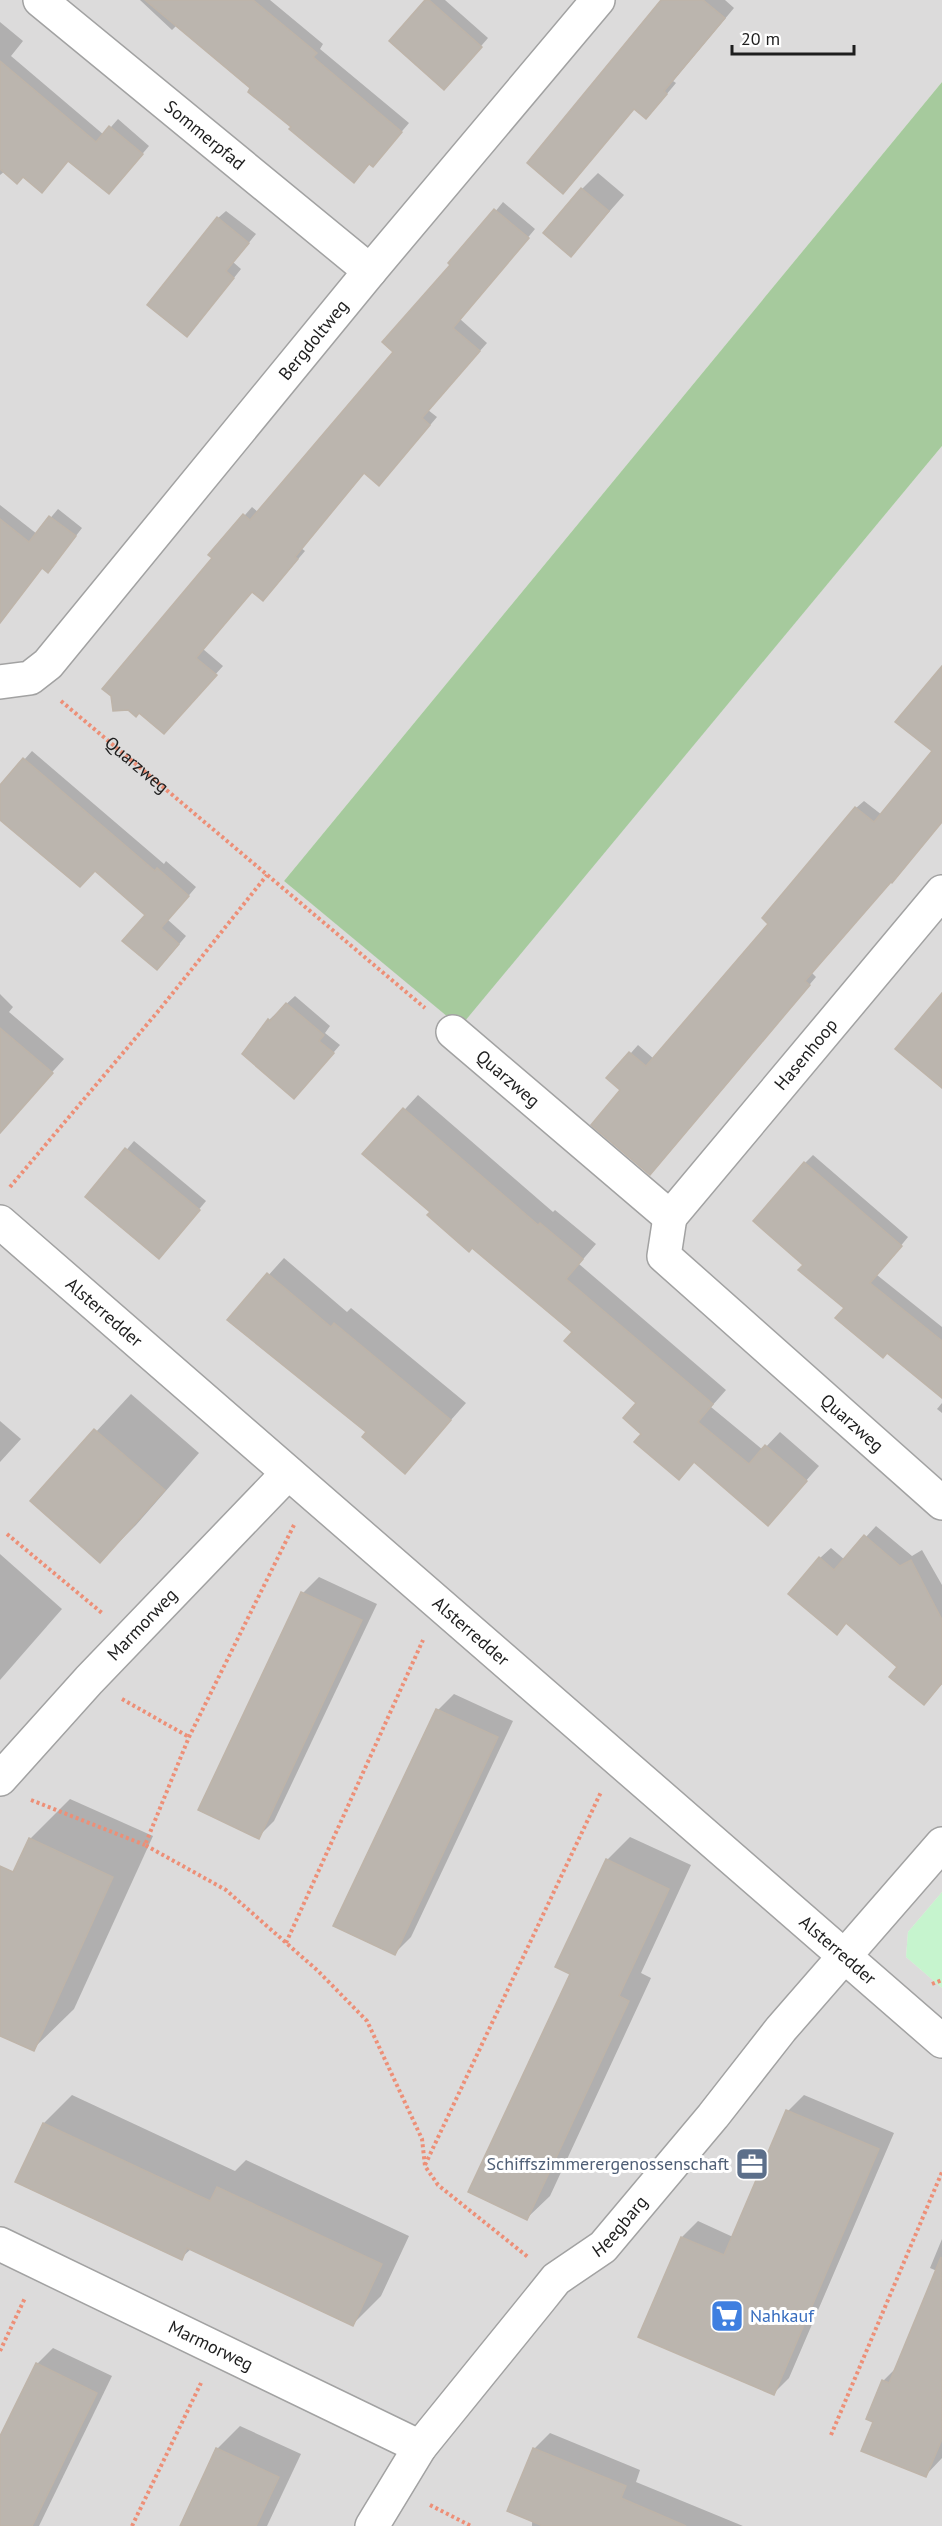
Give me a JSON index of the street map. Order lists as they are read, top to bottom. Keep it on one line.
{"streets":{"street":["Sommerpfad","Bergdoltweg","Quarzweg","Hasenhoop","Alsterredder","Marmorweg","Heegbarg"]},"crossings":[["Sommerpfad","Bergdoltweg"],["Bergdoltweg","Quarzweg"],["Quarzweg","Hasenhoop"],["Alsterredder","Marmorweg"],["Alsterredder","Heegbarg"],["Marmorweg","Heegbarg"]],"places":{"office":["Schiffszimmerergenossenschaft"],"supermarket":["Nahkauf"]},"scale_bar":"20 m"}
